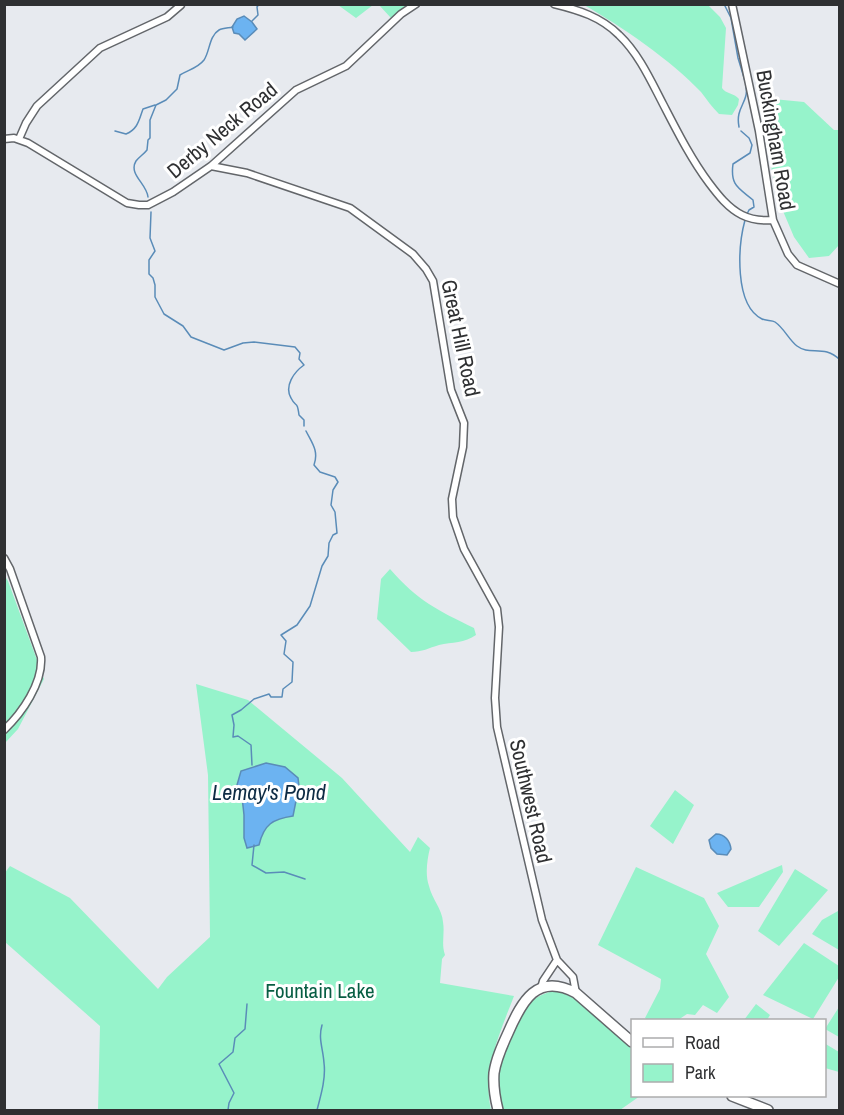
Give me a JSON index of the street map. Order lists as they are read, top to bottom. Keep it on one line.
{"streets":{"street":["Derby Neck Road","Buckingham Road","Great Hill Road","Southwest Road"]},"crossings":[["Derby Neck Road","Great Hill Road"],["Great Hill Road","Southwest Road"]],"water":["Lemay's Pond"],"parks":["Fountain Lake"],"legend":["Road","Park"]}
